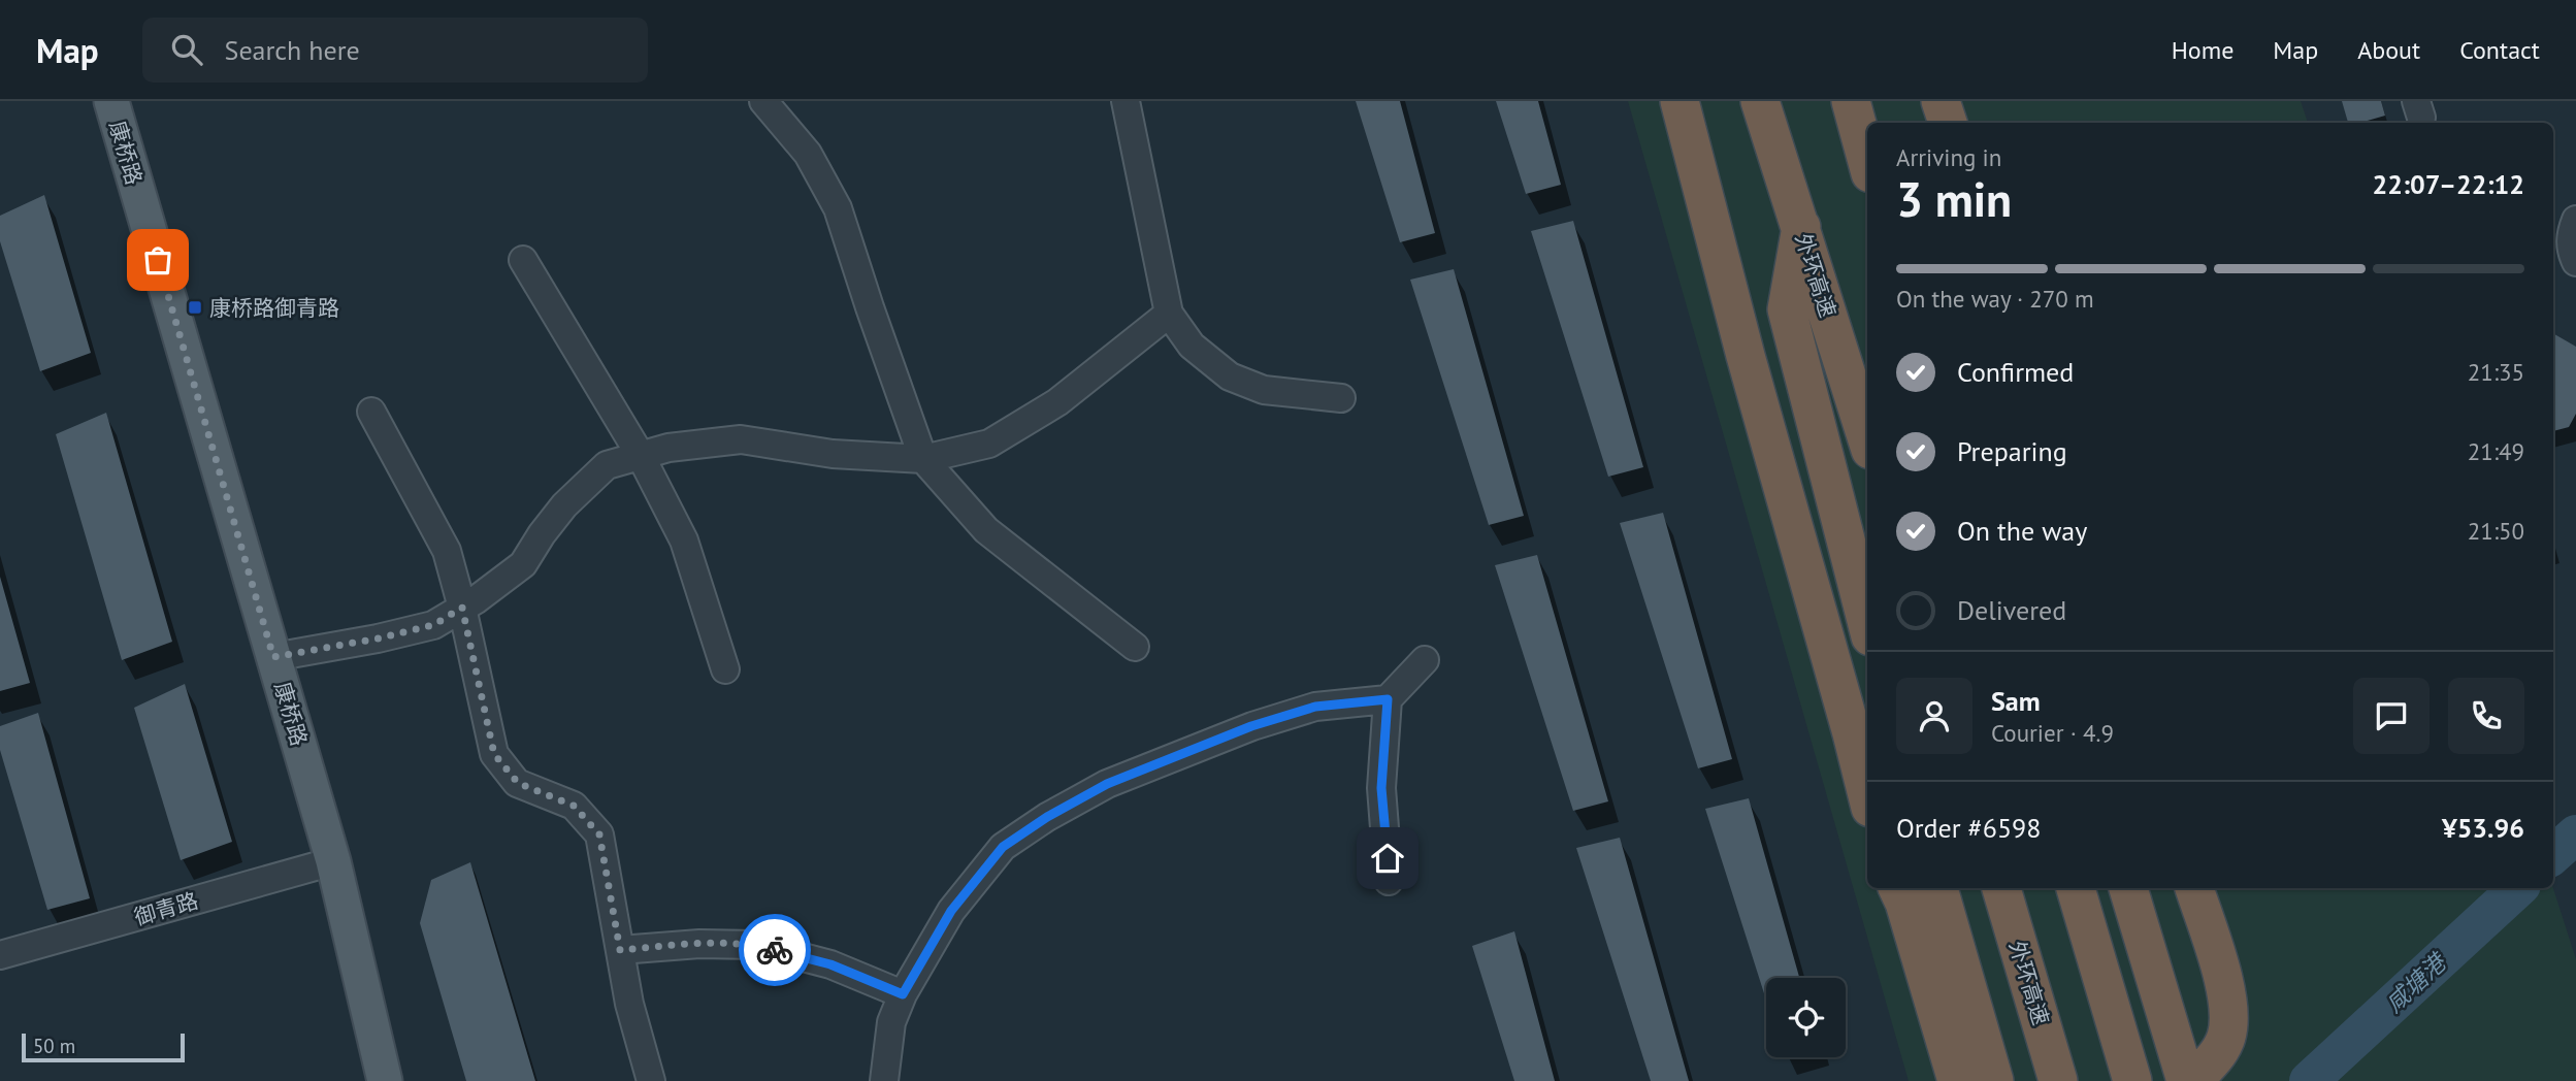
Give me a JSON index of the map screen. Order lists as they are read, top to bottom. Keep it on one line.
{"streets":{"highway":["外环高速"],"main road":["康桥路"],"street":["御青路"]},"crossings":[["康桥路","御青路"]],"water":["咸塘港"],"places":{"transit":["康桥路御青路"]},"scale_bar":"50 m","page":{"header":"Map","search":"Search here","nav":["Home","Map","About","Contact"],"heading":["3 min","Arriving in","22:07–22:12"],"panel":["Sam","Courier · 4.9","Order #6598","¥53.96"],"bar":"On the way · 270 m","list":[["Confirmed","21:35"],["Preparing","21:49"],["On the way","21:50"],"Delivered"],"scale":"50 m"}}
